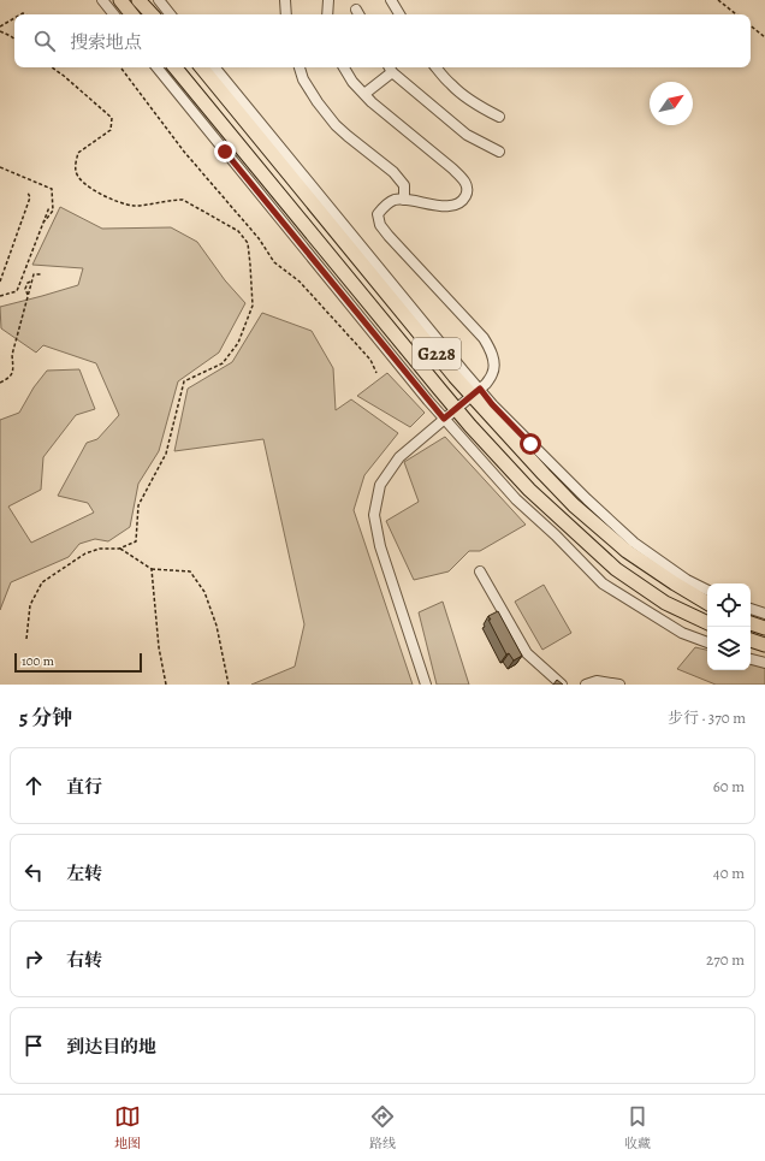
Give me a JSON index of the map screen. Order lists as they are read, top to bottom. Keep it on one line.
{"streets":{"highway":["G228"]},"scale_bar":"100 m","north":"top right","page":{"search":"搜索地点","scale":"100 m","heading":["5 分钟","步行 · 370 m"],"list":[["直行","60 m"],["左转","40 m"],["右转","270 m"],"到达目的地"],"nav":["地图","路线","收藏"]}}
